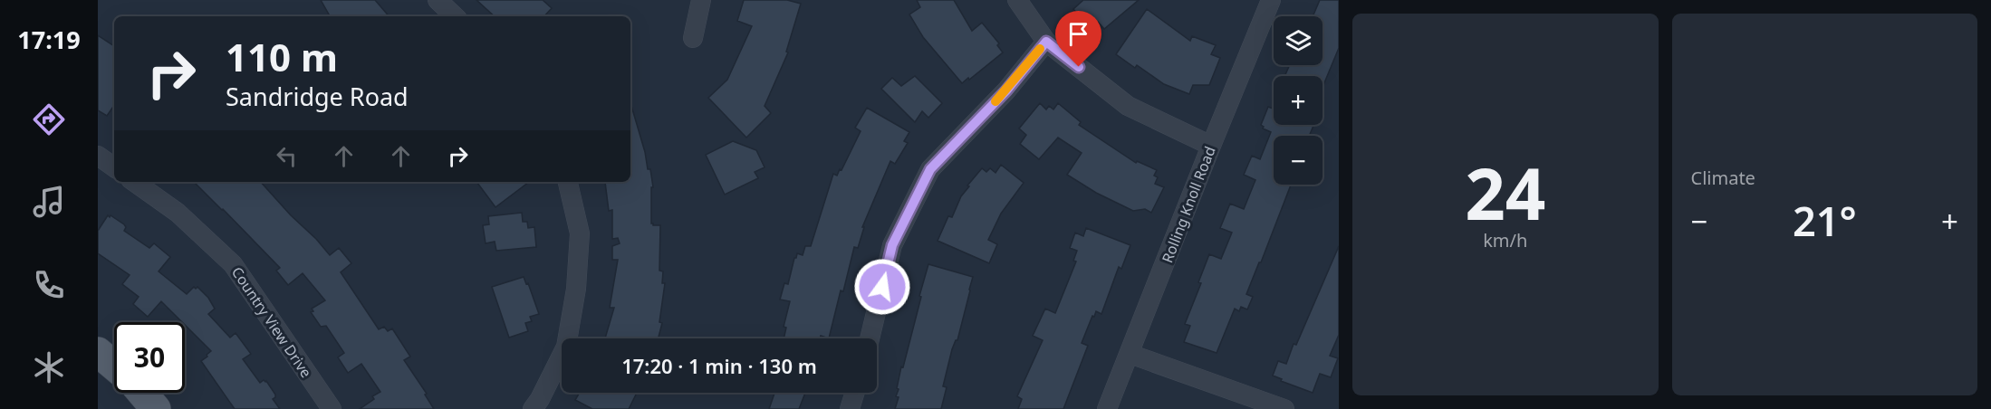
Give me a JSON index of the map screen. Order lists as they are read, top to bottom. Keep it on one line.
{"streets":{"street":["Rolling Knoll Road","Country View Drive"]},"page":{"tabs":"17:19","tile":[["24","km/h"],"Climate"],"map_buttons":["+","−"],"turn":["110 m","Sandridge Road"],"heat":["−","21°","+"],"limit":"30","trip":"17:20 · 1 min · 130 m"}}
